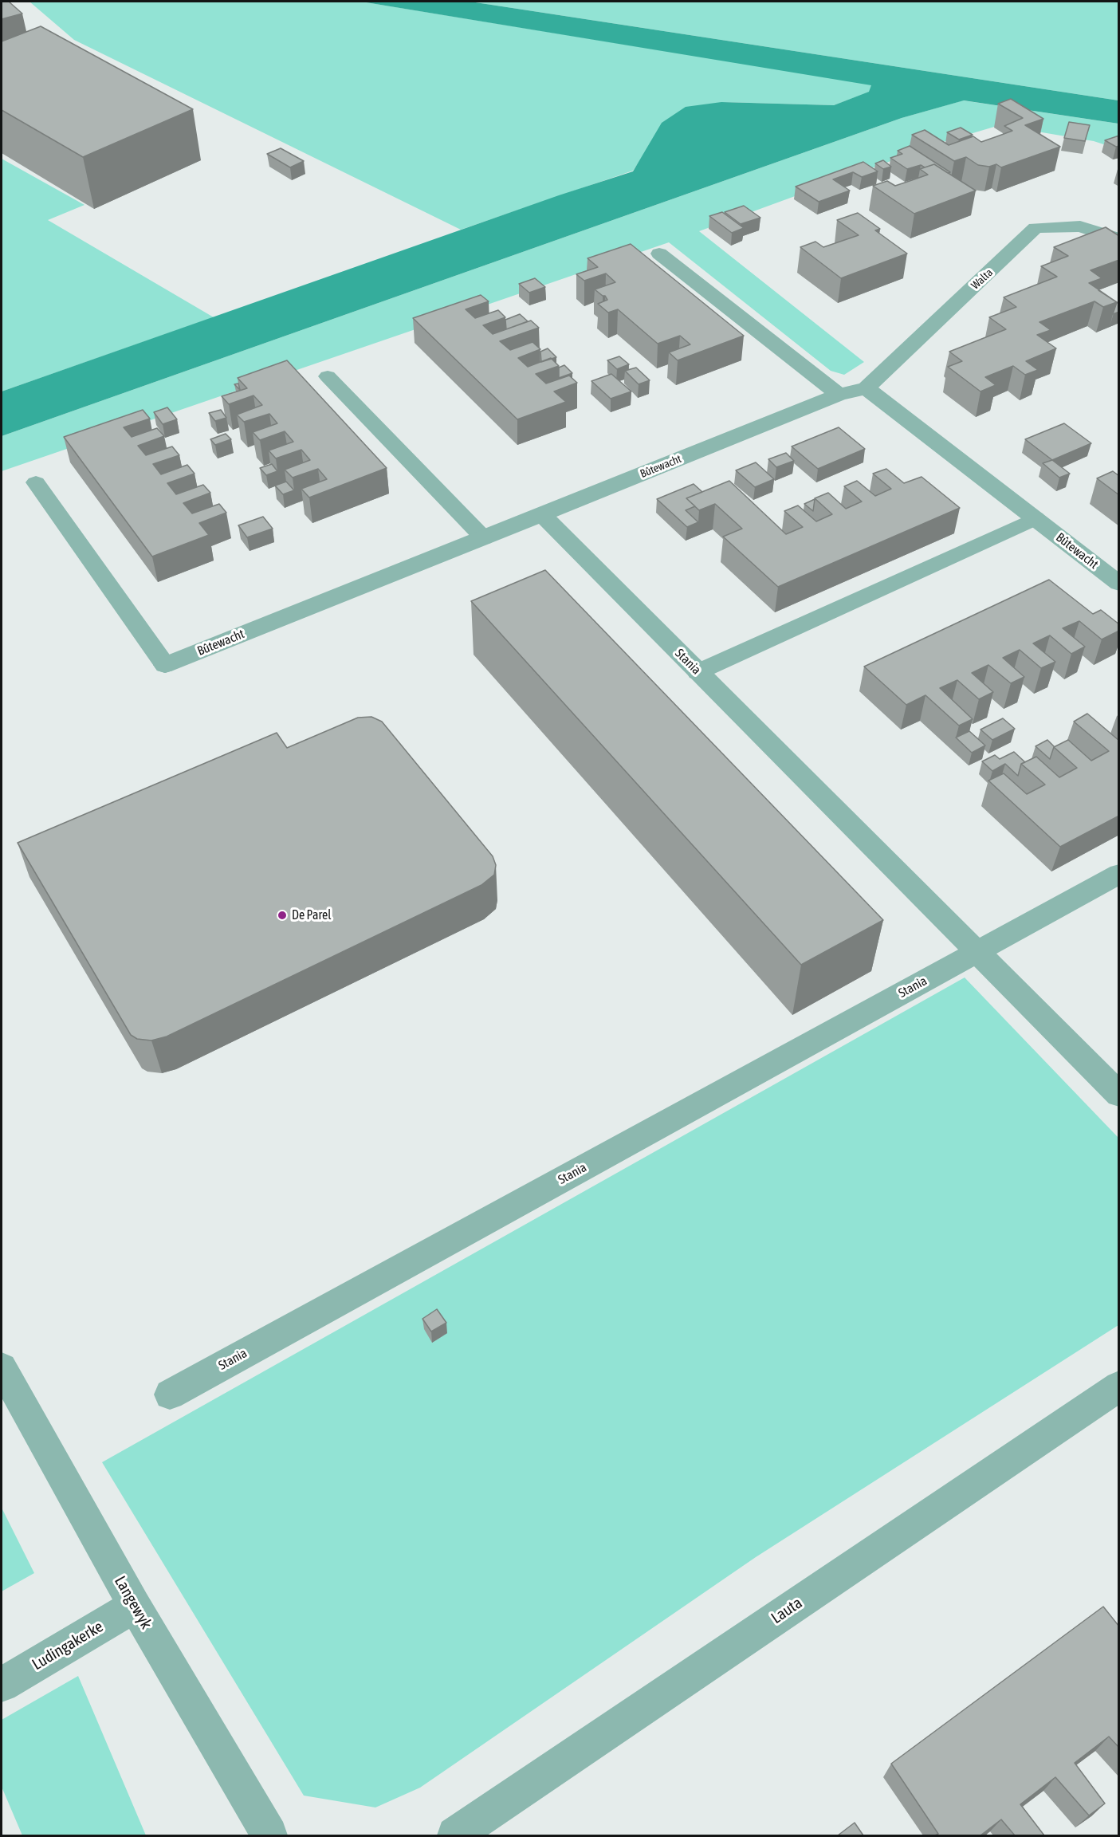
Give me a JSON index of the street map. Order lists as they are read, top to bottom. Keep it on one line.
{"streets":{"street":["Walta","Bûtewacht","Stania","Langewyk","Lauta","Ludingakerke"]},"crossings":[["Walta","Bûtewacht"],["Bûtewacht","Stania"],["Langewyk","Ludingakerke"]],"places":["De Parel"]}
